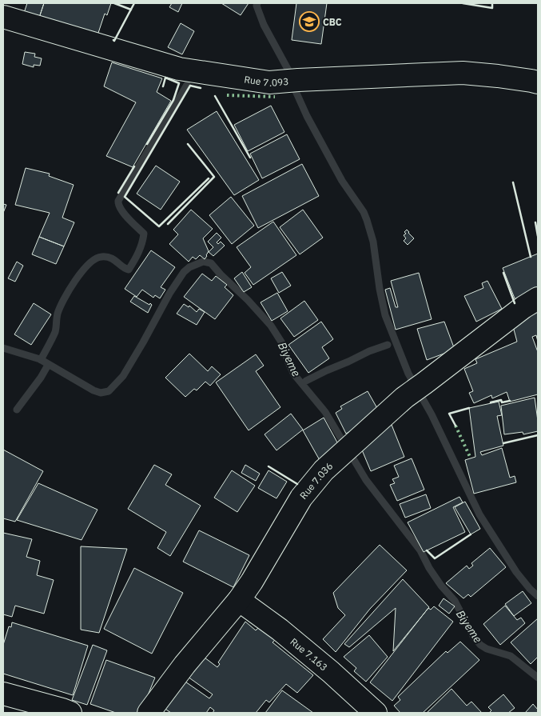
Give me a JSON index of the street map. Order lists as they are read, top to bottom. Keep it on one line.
{"streets":{"street":["Rue 7.093","Rue 7.036","Rue 7.163"]},"crossings":[["Rue 7.036","Rue 7.163"]],"water":["Biyeme"],"places":{"school or university":["CBC"]}}
